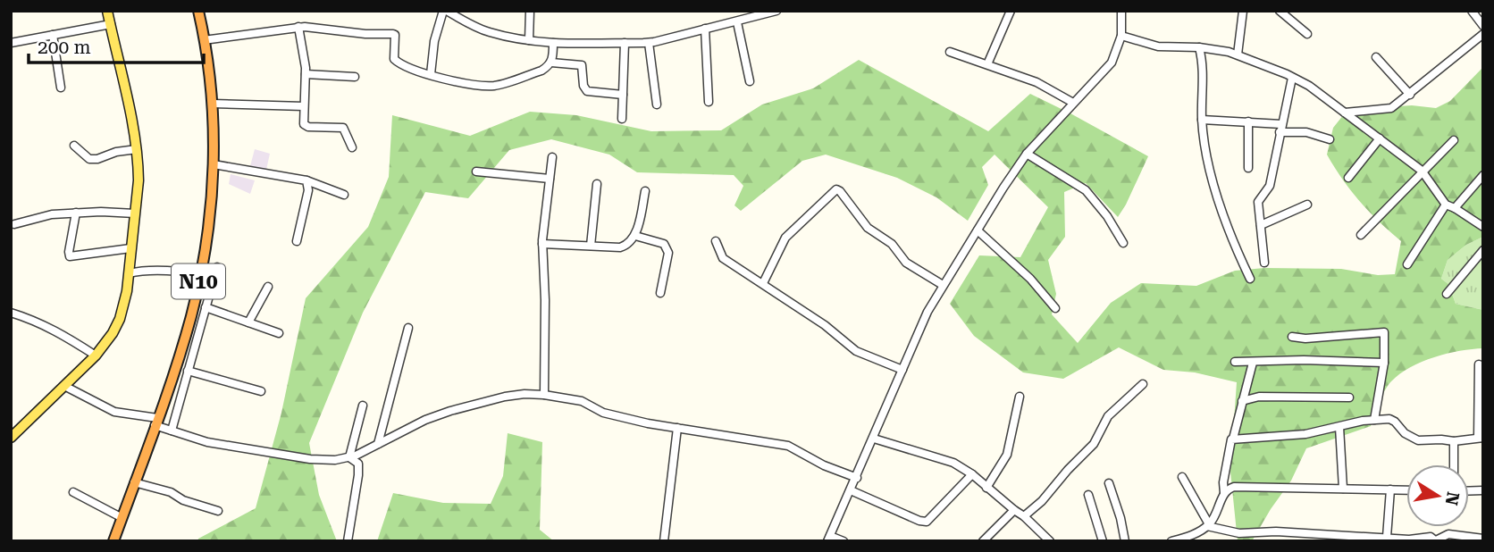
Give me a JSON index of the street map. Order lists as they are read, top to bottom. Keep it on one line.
{"streets":{"highway":["N10"]},"scale_bar":"200 m","north":"right"}
